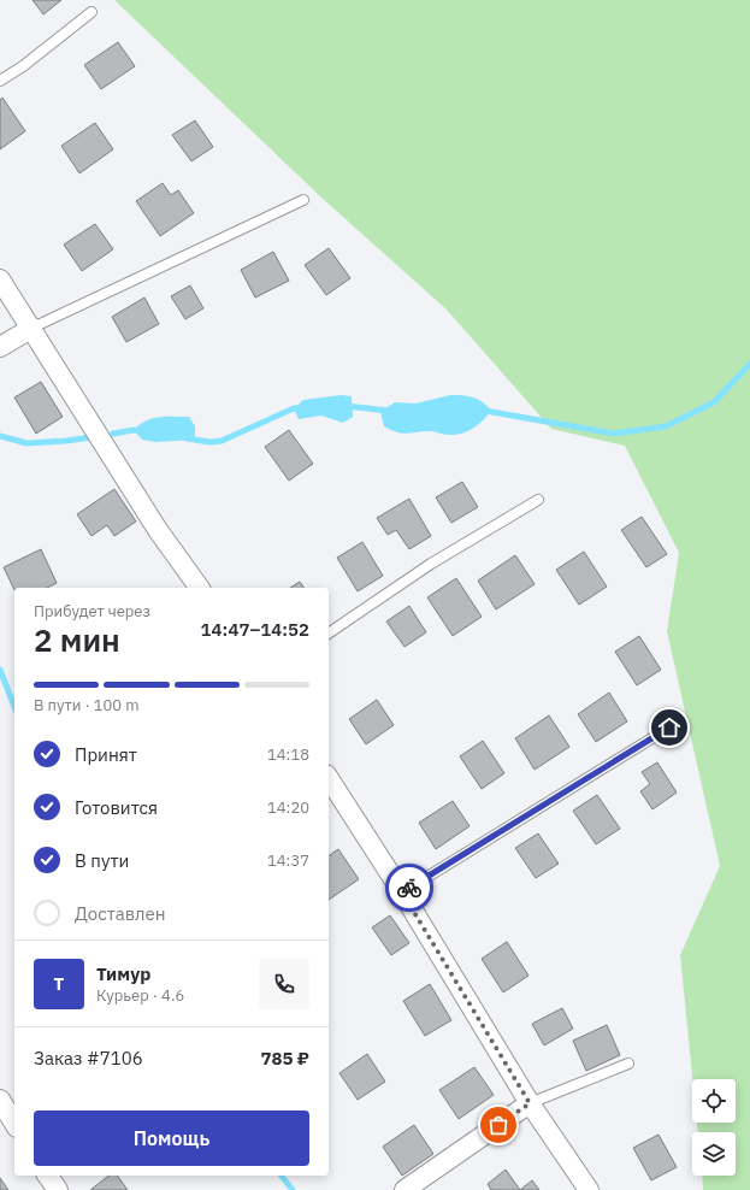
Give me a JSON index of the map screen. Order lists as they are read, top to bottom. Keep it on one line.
{"page":{"heading":["2 мин","Прибудет через","14:47–14:52"],"panel":["Тимур","Курьер · 4.6","Заказ #7106","785 ₽"],"bar":"В пути · 100 m","list":[["Принят","14:18"],["Готовится","14:20"],["В пути","14:37"],"Доставлен"],"round":"Т","buttons":"Помощь"}}
